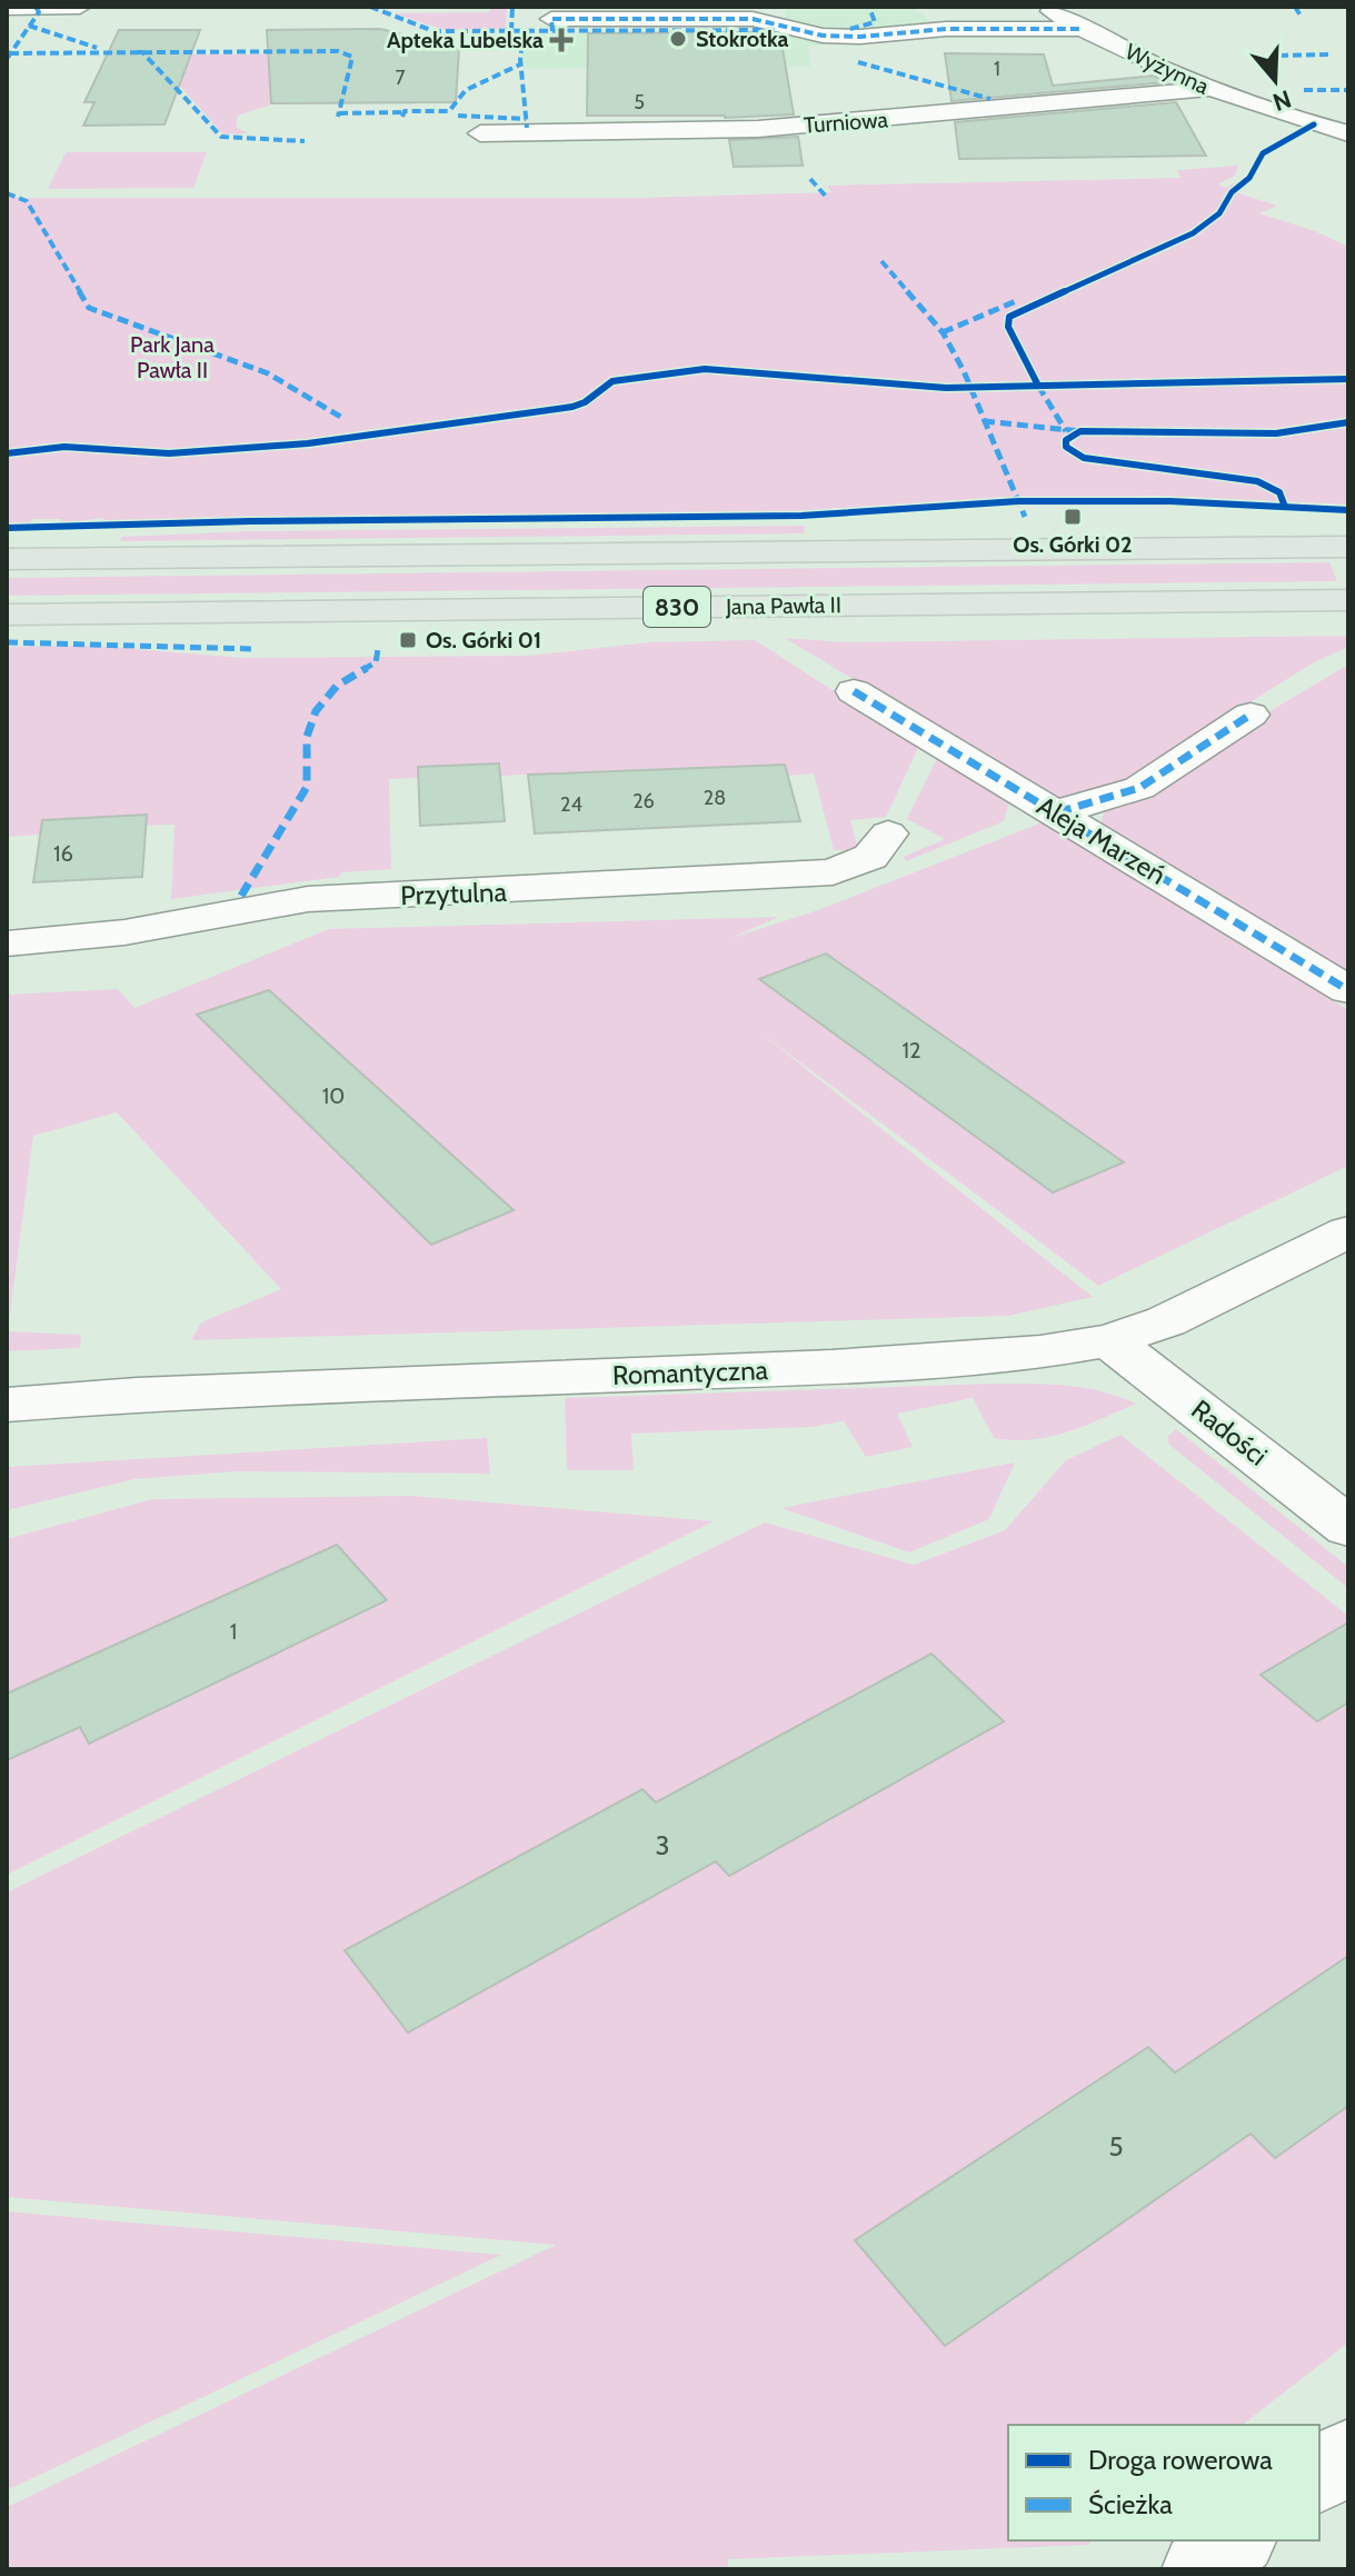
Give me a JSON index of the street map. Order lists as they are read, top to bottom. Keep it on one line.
{"streets":{"main road":["Jana Pawła II","830"],"street":["Wyżynna","Turniowa","Aleja Marzeń","Przytulna","Romantyczna","Radości"]},"crossings":[["Wyżynna","Turniowa"],["Romantyczna","Radości"]],"parks":["Park Jana Pawła II"],"places":{"other":["Stokrotka"],"health":["Apteka Lubelska"],"transit":["Os. Górki 02","Os. Górki 01"]},"house_numbers":["1","7","5","28","26","24","16","12","10","1","3","5"],"legend":["Droga rowerowa","Ścieżka"],"north":"bottom"}
